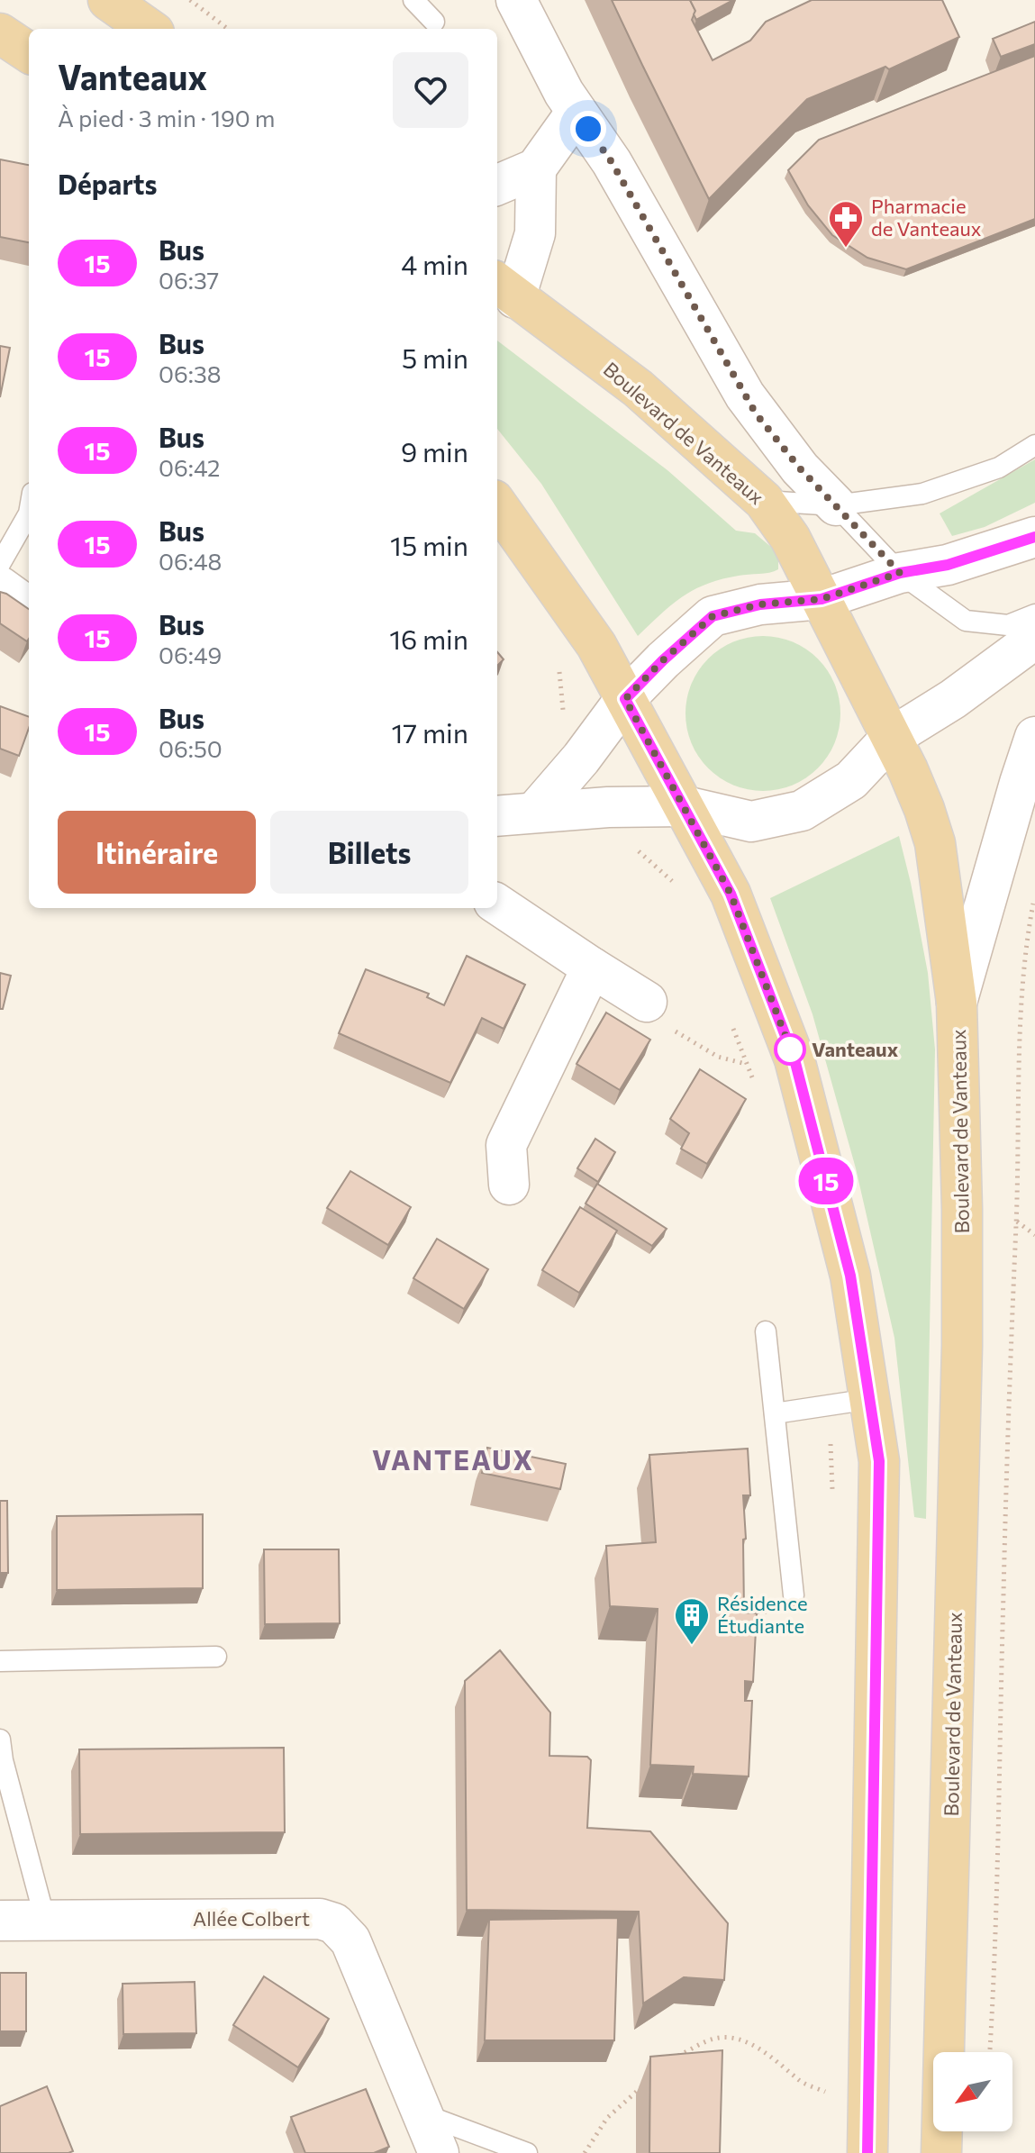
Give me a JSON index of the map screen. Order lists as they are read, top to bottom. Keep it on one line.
{"streets":{"main road":["Boulevard de Vanteaux"],"street":["Allée Colbert"]},"districts":["VANTEAUX"],"places":{"pharmacy":["Pharmacie de Vanteaux"],"other":["Vanteaux"],"building":["Résidence Étudiante"]},"lines":["bus line 15"],"north":"bottom left","page":{"on_map":"15","heading":[["Vanteaux","À pied · 3 min · 190 m"],"Départs"],"list":[{"mark":"15","name":"Bus","note":"06:37","value":"4 min"},{"mark":"15","name":"Bus","note":"06:38","value":"5 min"},{"mark":"15","name":"Bus","note":"06:42","value":"9 min"},{"mark":"15","name":"Bus","note":"06:48","value":"15 min"},{"mark":"15","name":"Bus","note":"06:49","value":"16 min"},{"mark":"15","name":"Bus","note":"06:50","value":"17 min"}],"buttons":["Itinéraire","Billets"]}}
